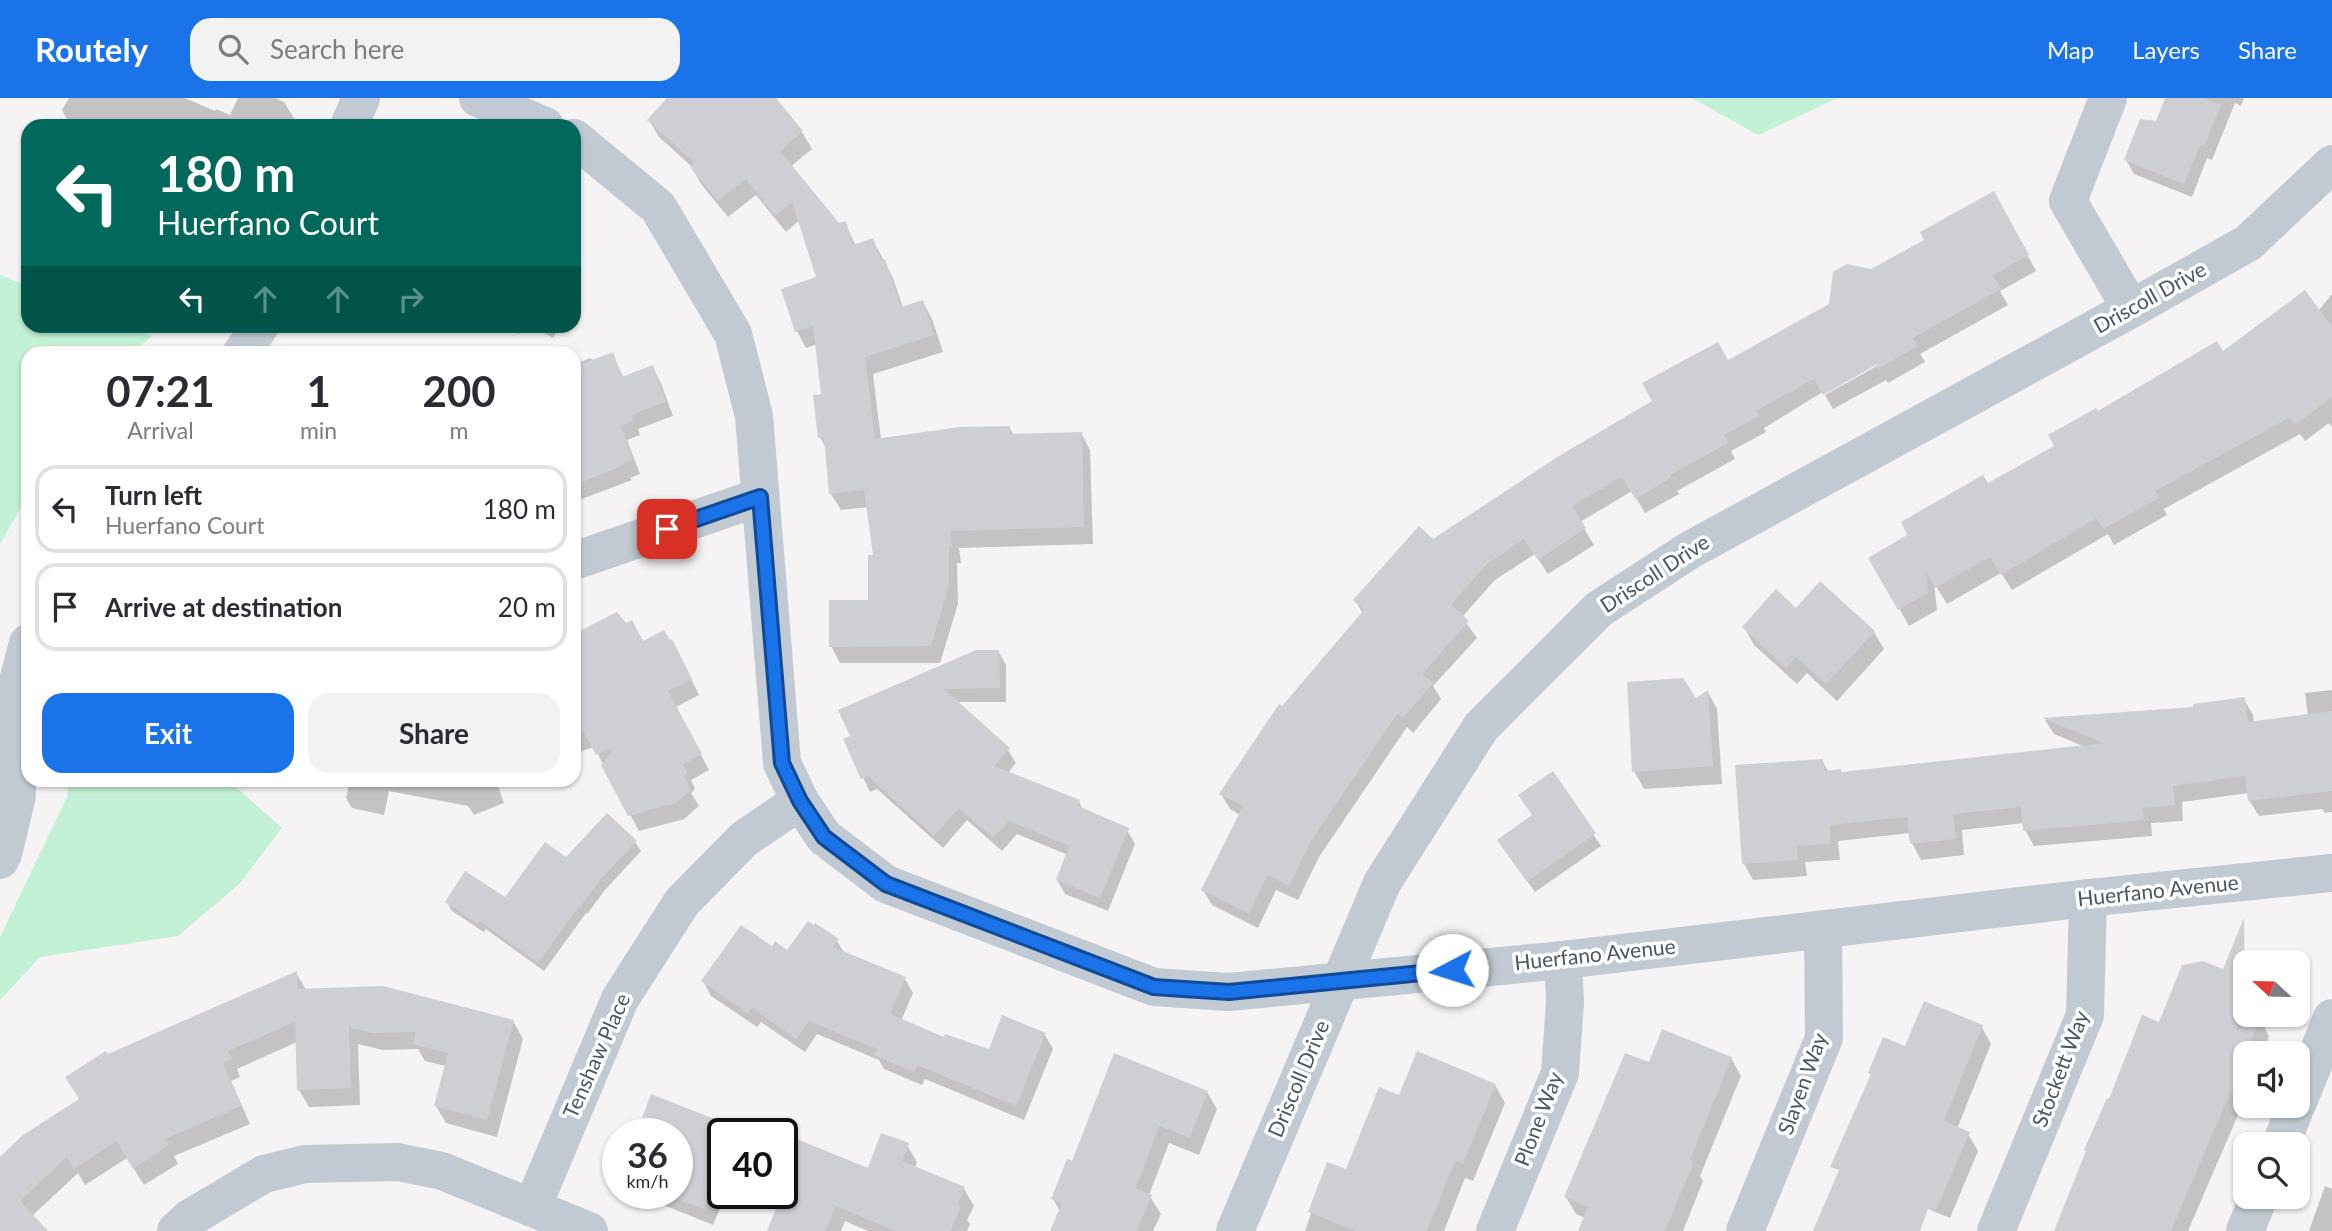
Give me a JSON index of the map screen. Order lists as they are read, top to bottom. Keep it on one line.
{"streets":{"street":["Driscoll Drive","Huerfano Avenue","Tenshaw Place","Stockett Way","Slayen Way","Plone Way"]},"crossings":[["Driscoll Drive","Huerfano Avenue"],["Huerfano Avenue","Tenshaw Place"],["Huerfano Avenue","Stockett Way"],["Huerfano Avenue","Slayen Way"],["Huerfano Avenue","Plone Way"]],"north":"left","page":{"header":"Routely","search":"Search here","nav":["Map","Layers","Share"],"turn":["180 m","Huerfano Court"],"eta":["07:21","Arrival","1","min","200","m"],"list":[{"name":"Turn left","note":"Huerfano Court","value":"180 m"},{"name":"Arrive at destination","value":"20 m"}],"buttons":["Exit","Share"],"speed":"36 km/h","limit":"40"}}
